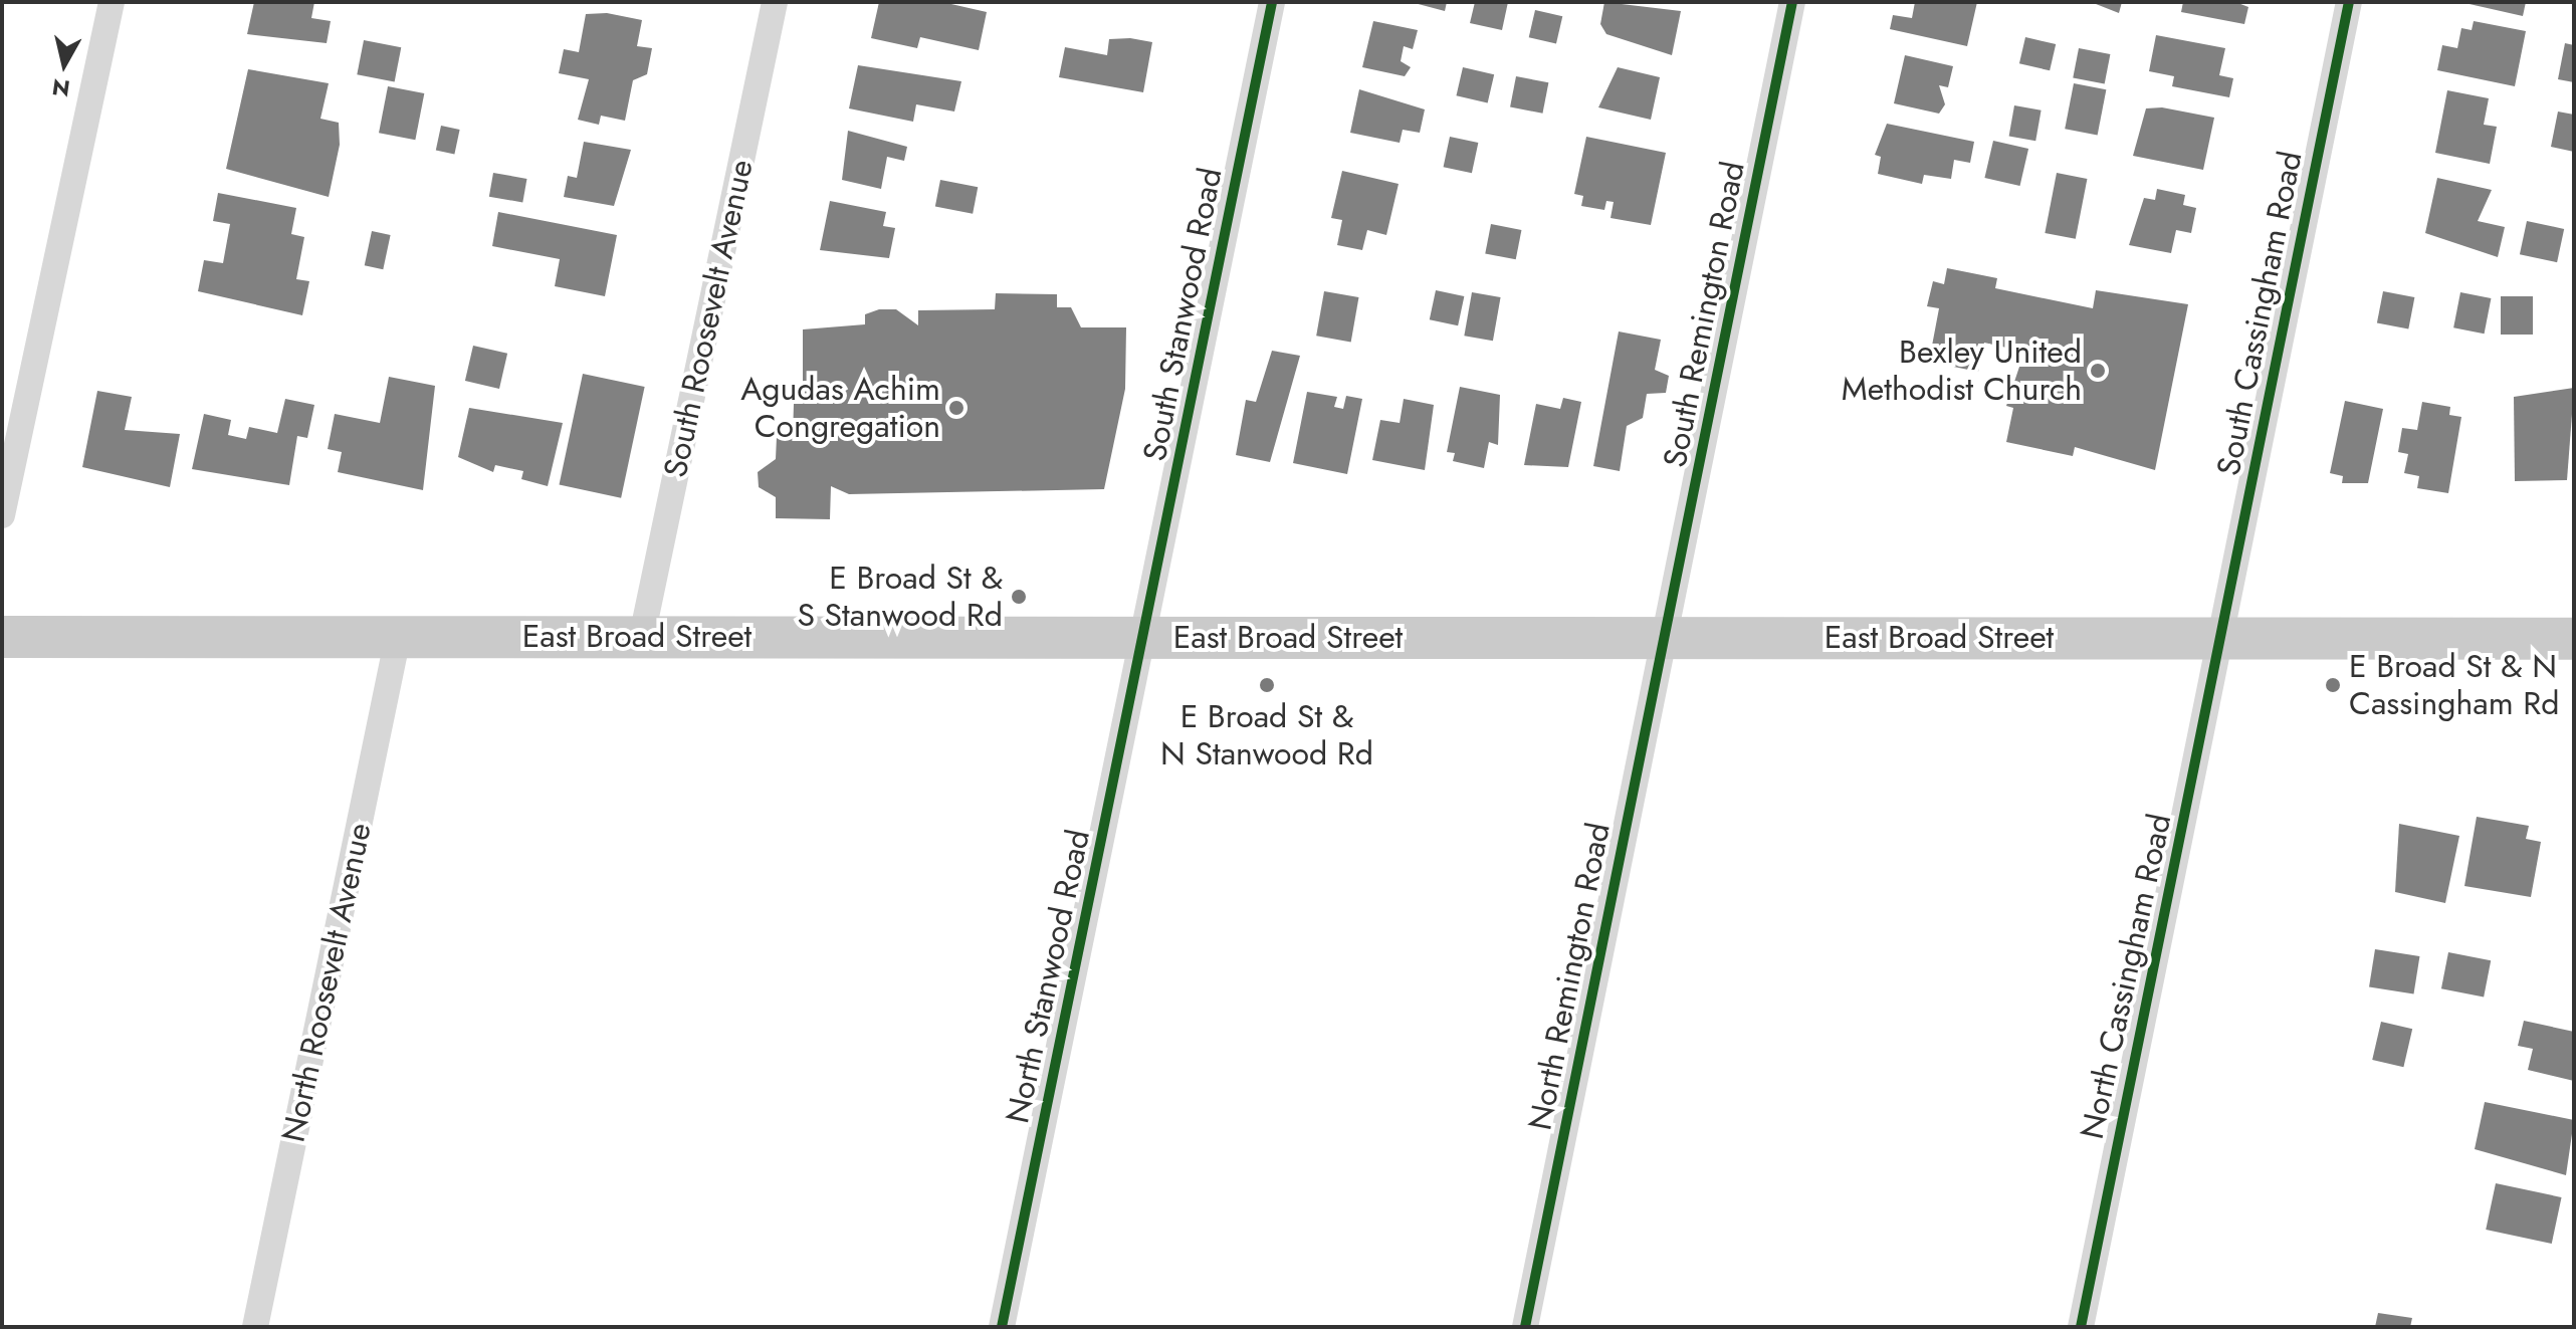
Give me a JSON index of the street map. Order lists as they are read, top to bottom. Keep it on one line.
{"streets":{"main road":["East Broad Street"],"street":["South Cassingham Road","South Stanwood Road","South Remington Road","South Roosevelt Avenue","North Stanwood Road","North Remington Road","North Cassingham Road","North Roosevelt Avenue"]},"crossings":[["South Cassingham Road","East Broad Street"],["South Cassingham Road","North Cassingham Road"],["South Stanwood Road","East Broad Street"],["South Stanwood Road","North Stanwood Road"],["South Remington Road","East Broad Street"],["South Remington Road","North Remington Road"],["South Roosevelt Avenue","East Broad Street"],["East Broad Street","North Stanwood Road"],["East Broad Street","North Remington Road"],["East Broad Street","North Cassingham Road"],["East Broad Street","North Roosevelt Avenue"]],"places":["Bexley United Methodist Church","Agudas Achim Congregation","E Broad St & S Stanwood Rd","E Broad St & N Stanwood Rd","E Broad St & N Cassingham Rd"],"north":"bottom"}
